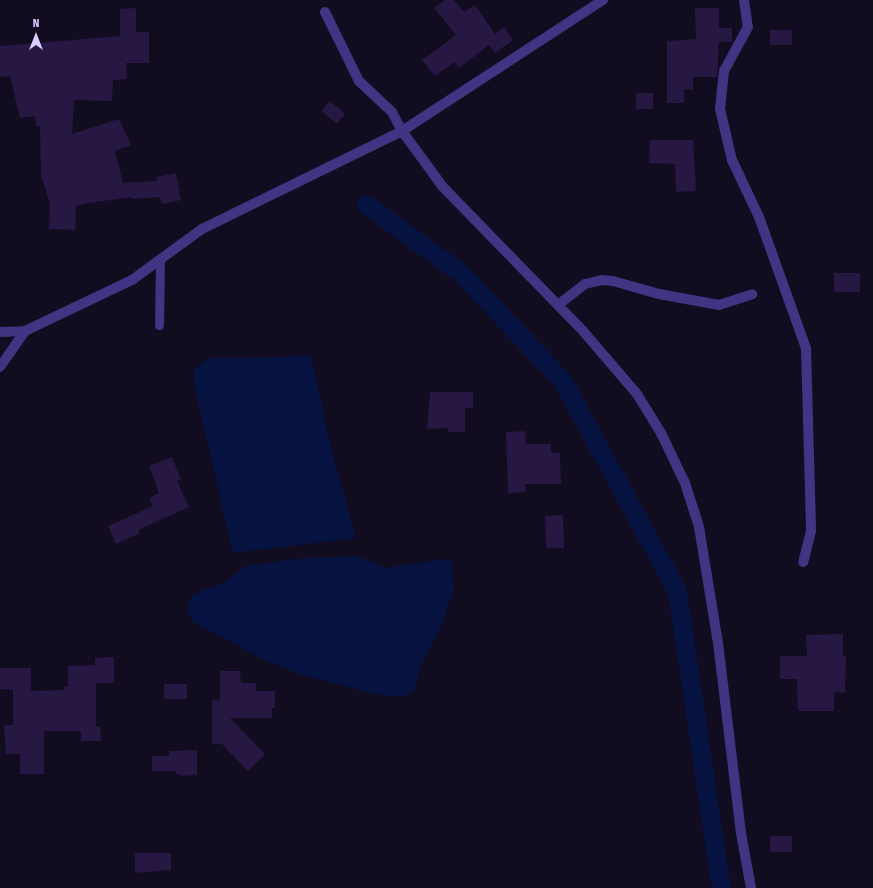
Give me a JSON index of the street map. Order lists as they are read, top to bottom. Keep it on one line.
{"north":"top"}
